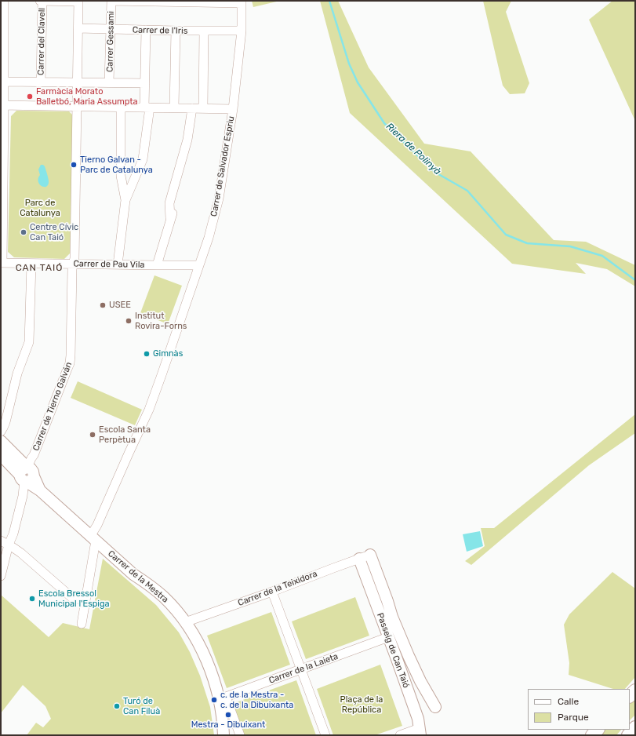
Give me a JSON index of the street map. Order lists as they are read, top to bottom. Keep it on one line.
{"streets":{"main road":["Carrer de la Mestra","Passeig de Can Taió"],"street":["Carrer de l'Iris","Carrer del Clavell","Carrer Gessami","Carrer de Salvador Espriu","Carrer de Pau Vila","Carrer de Tierno Galván","Carrer de la Teixidora","Carrer de la Laieta"]},"crossings":[["Carrer de l'Iris","Carrer Gessami"],["Carrer de l'Iris","Carrer de Salvador Espriu"],["Carrer de Salvador Espriu","Carrer de Pau Vila"],["Carrer de Salvador Espriu","Carrer de la Mestra"],["Carrer de Pau Vila","Carrer de Tierno Galván"],["Carrer de Tierno Galván","Carrer de la Mestra"],["Carrer de la Mestra","Carrer de la Teixidora"],["Carrer de la Mestra","Carrer de la Laieta"],["Carrer de la Teixidora","Passeig de Can Taió"],["Passeig de Can Taió","Carrer de la Laieta"]],"districts":["CAN TAIÓ"],"water":["Riera de Polinyà"],"parks":["Parc de Catalunya","Plaça de la República"],"places":["Farmàcia Morato Balletbó, Maria Assumpta","Tierno Galvan - Parc de Catalunya","Centre Cívic Can Taió","USEE","Institut Rovira-Forns","Gimnàs","Escola Santa Perpètua","Escola Bressol Municipal l'Espiga","c. de la Mestra - c. de la Dibuixanta","Turó de Can Filuà","Mestra - Dibuixant"],"legend":["Calle","Parque"]}
